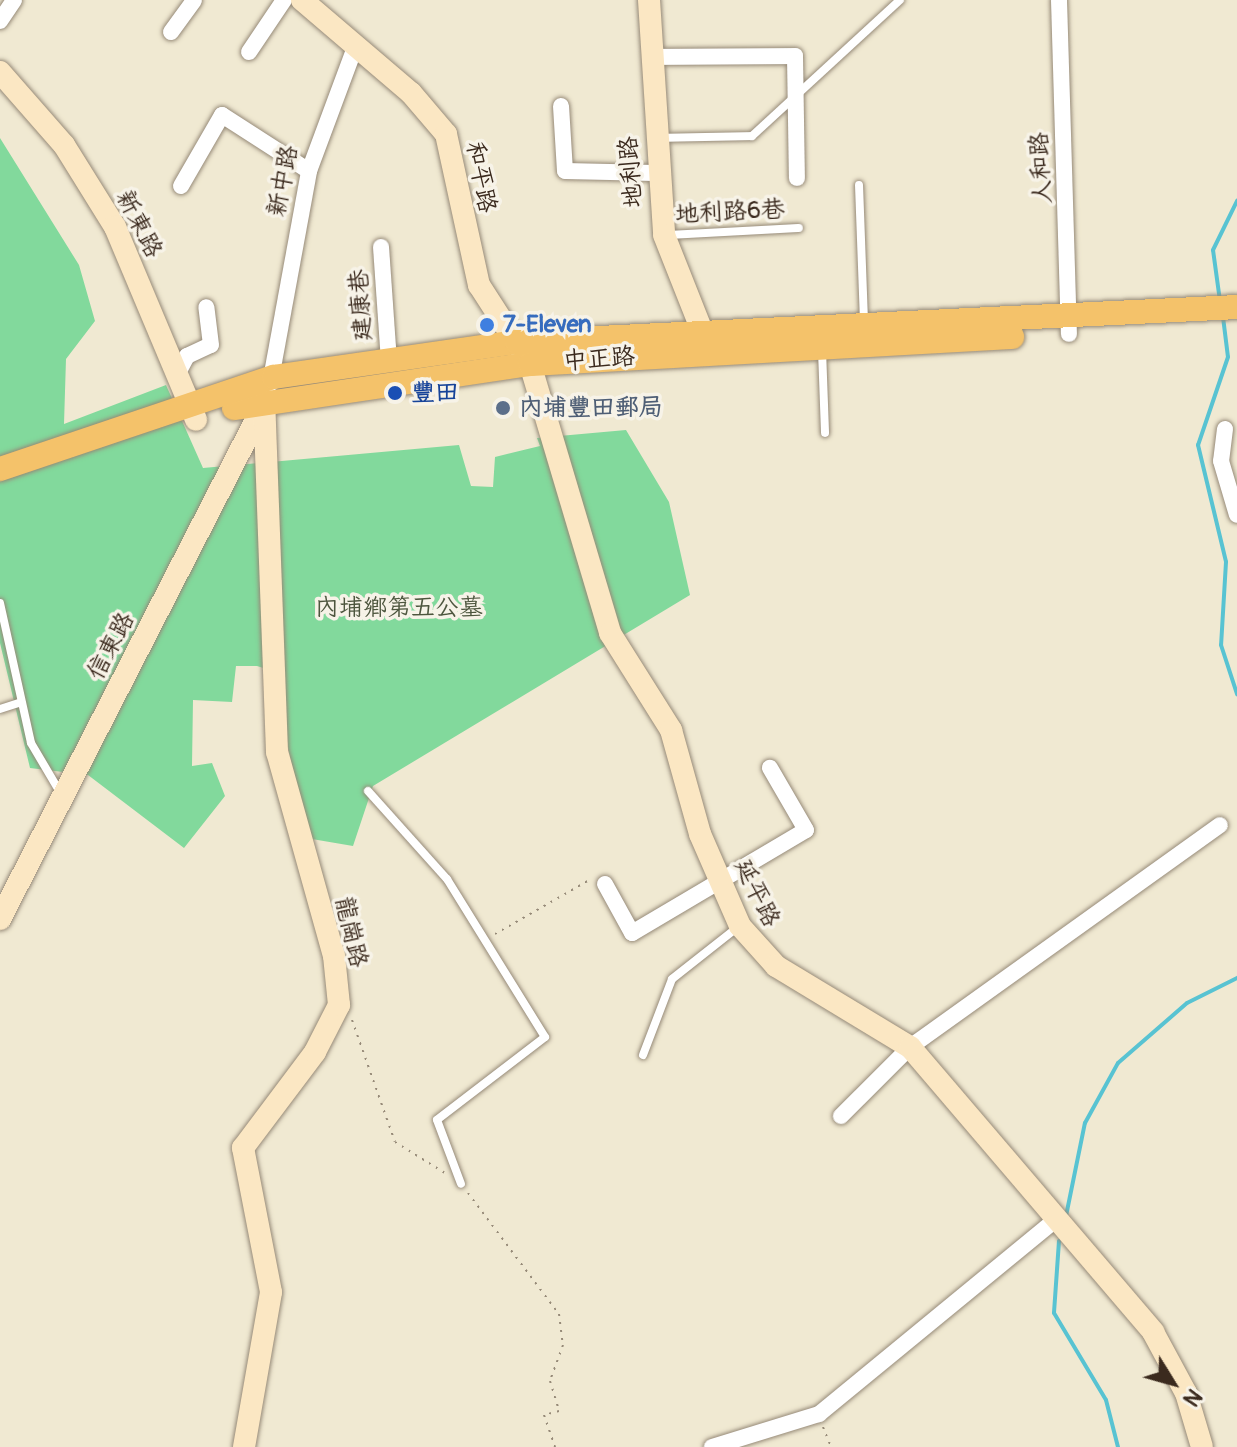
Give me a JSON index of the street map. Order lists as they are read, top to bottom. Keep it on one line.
{"streets":{"main road":["中正路"],"street":["人和路","地利路","和平路","新中路","新東路","建康巷","信東路","延平路","龍崗路"],"lane":["地利路6巷"]},"crossings":[["人和路","中正路"],["地利路","地利路6巷"],["地利路","中正路"],["和平路","新中路"],["和平路","中正路"],["和平路","延平路"],["新中路","中正路"],["新中路","信東路"],["新中路","龍崗路"],["新東路","中正路"],["建康巷","中正路"],["中正路","信東路"],["中正路","延平路"],["中正路","龍崗路"],["信東路","龍崗路"]],"parks":["內埔鄉第五公墓"],"places":["7-Eleven","豐田","內埔豐田郵局"],"north":"bottom right"}
